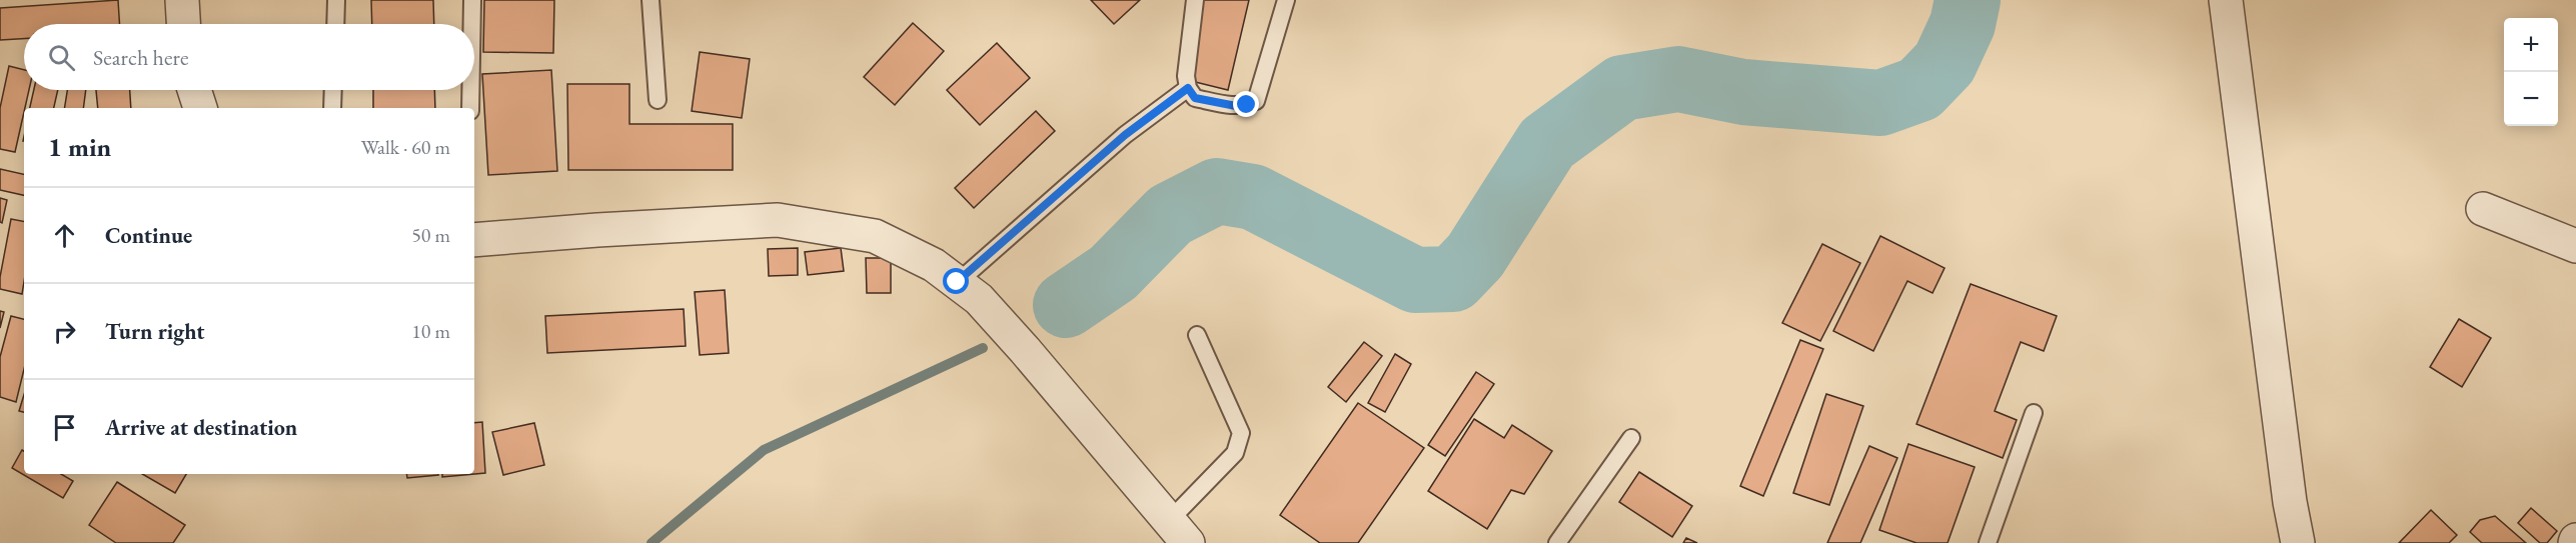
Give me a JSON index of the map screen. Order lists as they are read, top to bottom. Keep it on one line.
{"page":{"map_buttons":["+","−"],"search":"Search here","heading":["1 min","Walk · 60 m"],"list":[["Continue","50 m"],["Turn right","10 m"],"Arrive at destination"]}}
